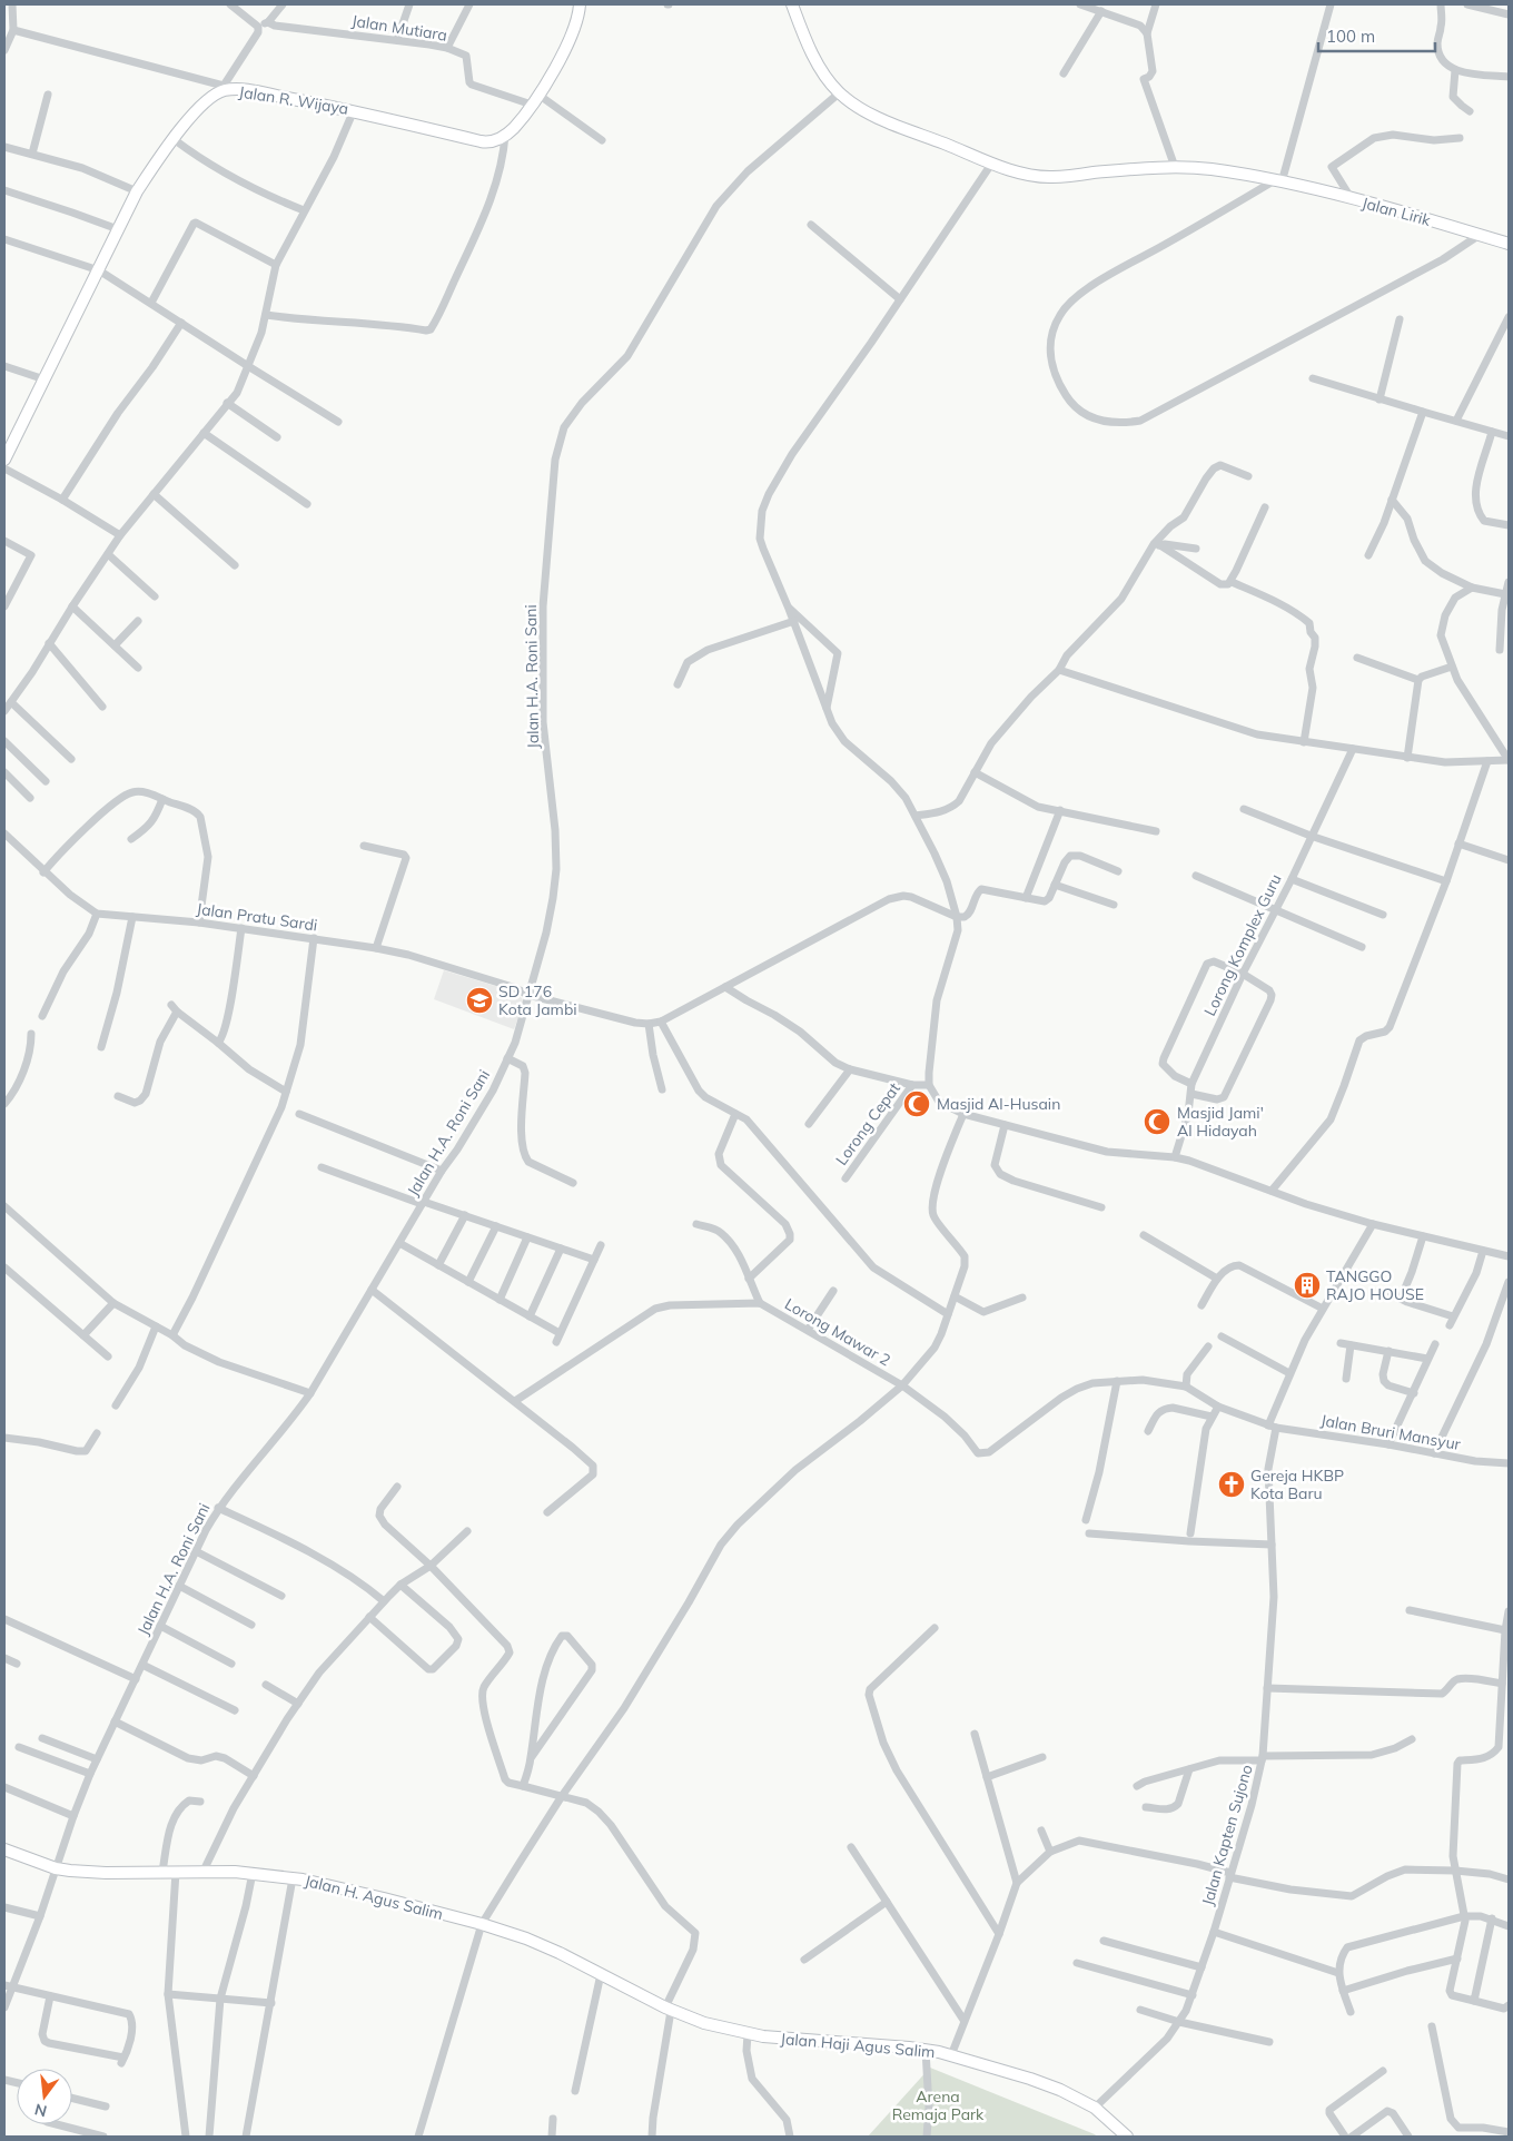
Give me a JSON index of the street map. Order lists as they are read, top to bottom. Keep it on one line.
{"streets":{"main road":["Jalan R. Wijaya","Jalan Lirik","Jalan H. Agus Salim","Jalan Haji Agus Salim"],"street":["Jalan Mutiara","Jalan H.A. Roni Sani","Jalan Pratu Sardi","Lorong Komplex Guru","Lorong Cepat","Lorong Mawar 2","Jalan Bruri Mansyur","Jalan Kapten Sujono"]},"crossings":[["Jalan Lirik","Jalan H.A. Roni Sani"],["Jalan H.A. Roni Sani","Jalan Pratu Sardi"],["Jalan H.A. Roni Sani","Jalan H. Agus Salim"],["Jalan Bruri Mansyur","Jalan Kapten Sujono"],["Jalan Kapten Sujono","Jalan Haji Agus Salim"],["Jalan H. Agus Salim","Jalan Haji Agus Salim"]],"parks":["Arena Remaja Park"],"places":{"school or university":["SD 176 Kota Jambi"],"mosque":["Masjid Al-Husain","Masjid Jami' Al Hidayah"],"building":["TANGGO RAJO HOUSE"],"church":["Gereja HKBP Kota Baru"]},"scale_bar":"100 m","north":"bottom"}
